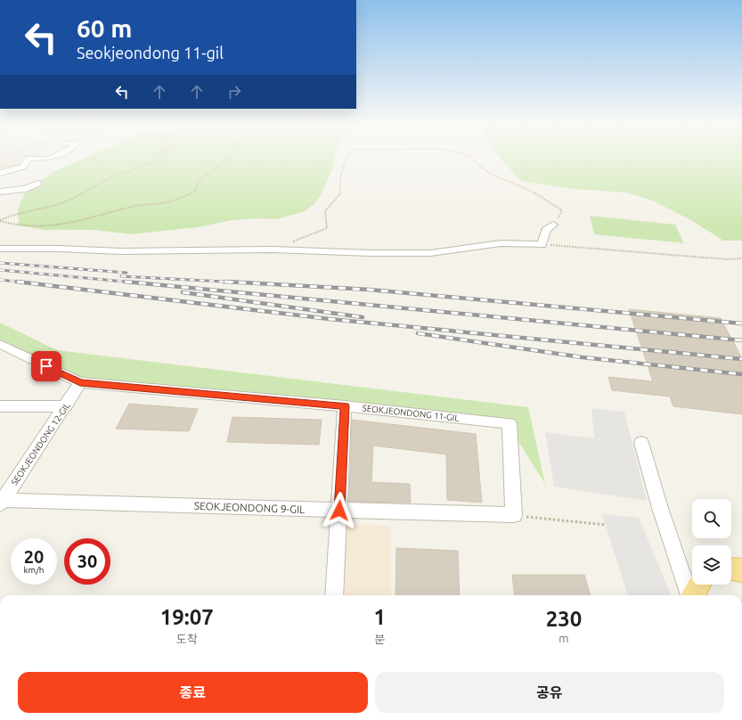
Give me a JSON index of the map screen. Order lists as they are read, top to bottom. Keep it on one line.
{"streets":{"street":["SEOKJEONDONG 11-GIL","SEOKJEONDONG 12-GIL","SEOKJEONDONG 9-GIL"]},"crossings":[["SEOKJEONDONG 11-GIL","SEOKJEONDONG 12-GIL"],["SEOKJEONDONG 11-GIL","SEOKJEONDONG 9-GIL"],["SEOKJEONDONG 12-GIL","SEOKJEONDONG 9-GIL"]],"page":{"turn":["60 m","Seokjeondong 11-gil"],"speed":"20 km/h","limit":"30","eta":["19:07","도착","1","분","230","m"],"buttons":["종료","공유"]}}
